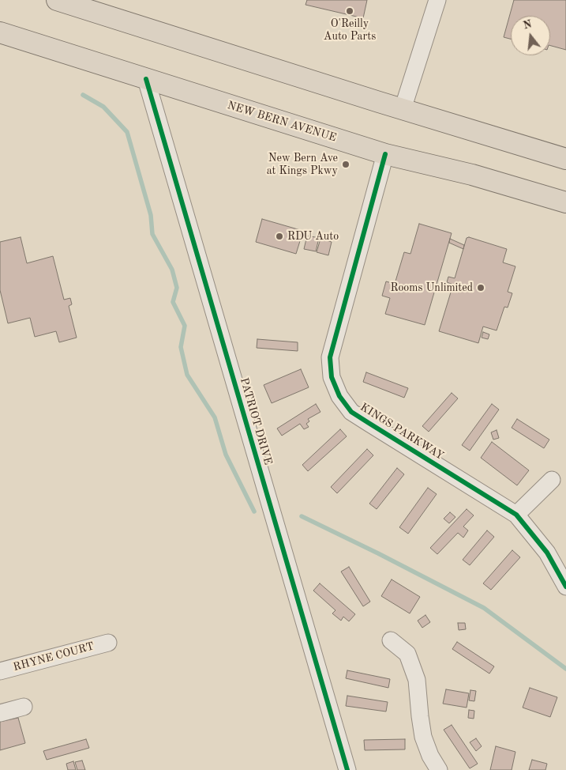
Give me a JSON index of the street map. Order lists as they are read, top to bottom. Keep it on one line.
{"streets":{"main road":["NEW BERN AVENUE"],"street":["PATRIOT DRIVE","KINGS PARKWAY","RHYNE COURT"]},"crossings":[["NEW BERN AVENUE","PATRIOT DRIVE"],["NEW BERN AVENUE","KINGS PARKWAY"]],"places":["O'Reilly Auto Parts","New Bern Ave at Kings Pkwy","RDU Auto","Rooms Unlimited"],"north":"top"}
